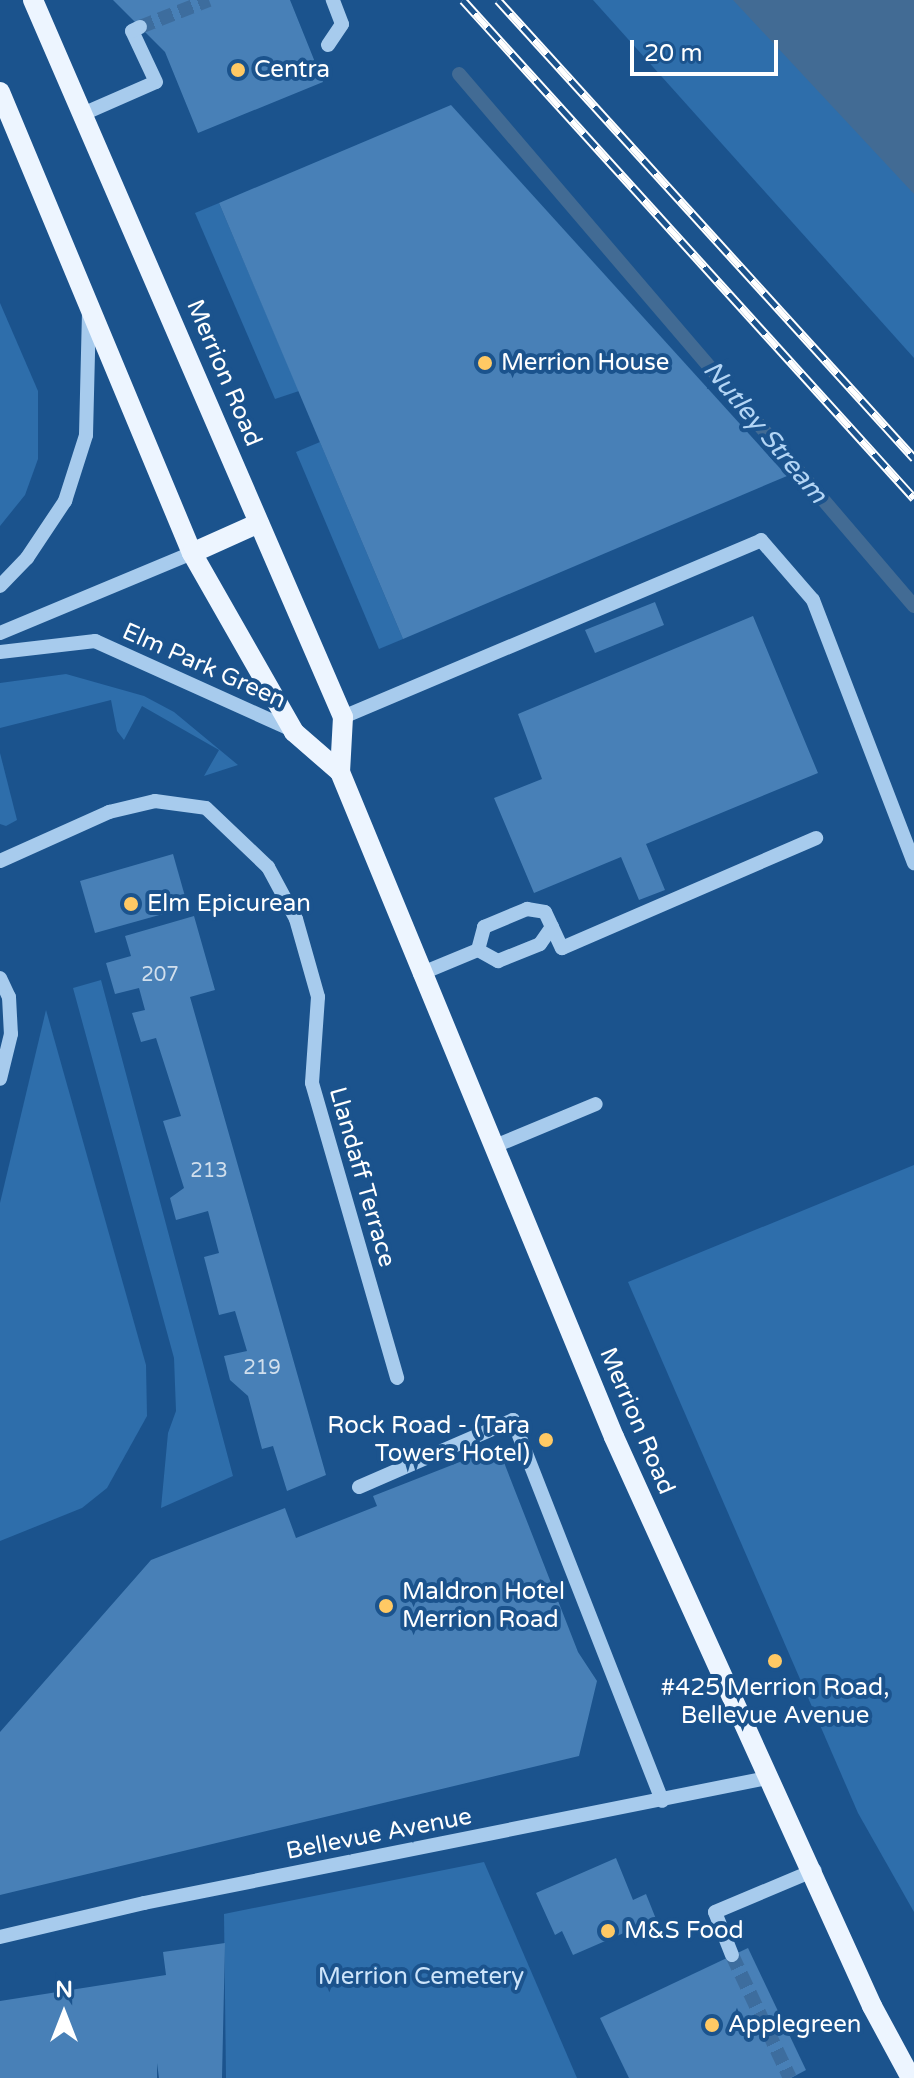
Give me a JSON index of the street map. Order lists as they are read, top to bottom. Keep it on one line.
{"streets":{"main road":["Merrion Road"],"street":["Elm Park Green","Llandaff Terrace","Bellevue Avenue"]},"crossings":[["Merrion Road","Elm Park Green"],["Merrion Road","Bellevue Avenue"]],"water":["Nutley Stream"],"parks":["Merrion Cemetery"],"places":["Centra","Merrion House","Elm Epicurean","Rock Road - (Tara Towers Hotel)","Maldron Hotel Merrion Road","#425 Merrion Road, Bellevue Avenue","M&S Food","Applegreen"],"house_numbers":["207","213","219"],"scale_bar":"20 m","north":"top"}
